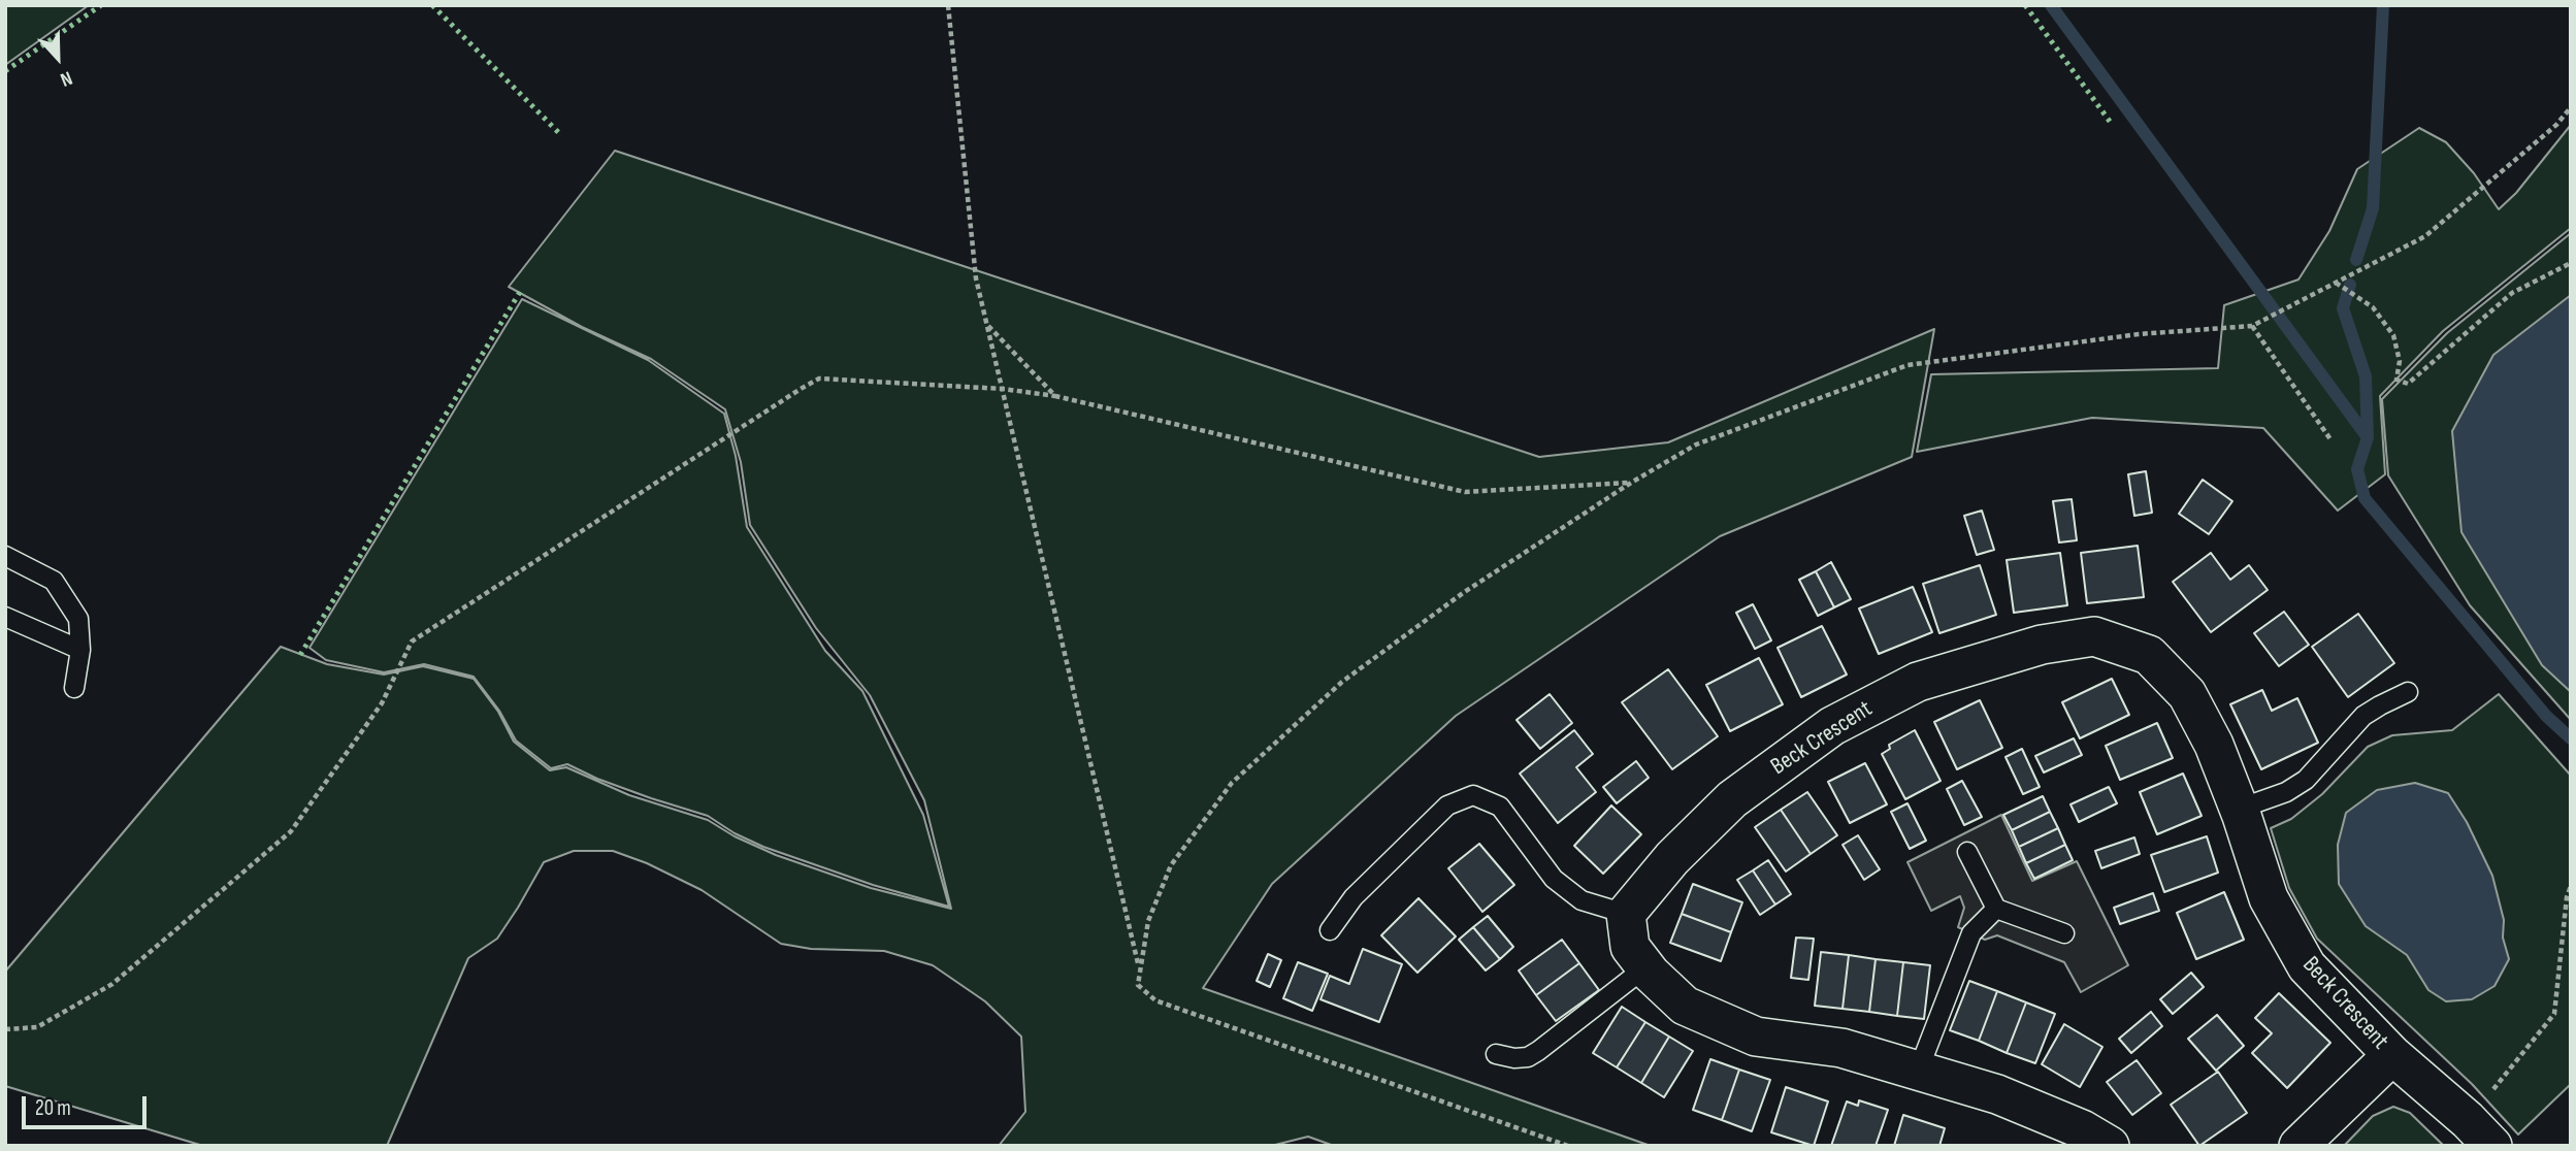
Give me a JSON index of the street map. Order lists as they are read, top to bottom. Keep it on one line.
{"streets":{"street":["Beck Crescent"]},"scale_bar":"20 m","north":"bottom"}
